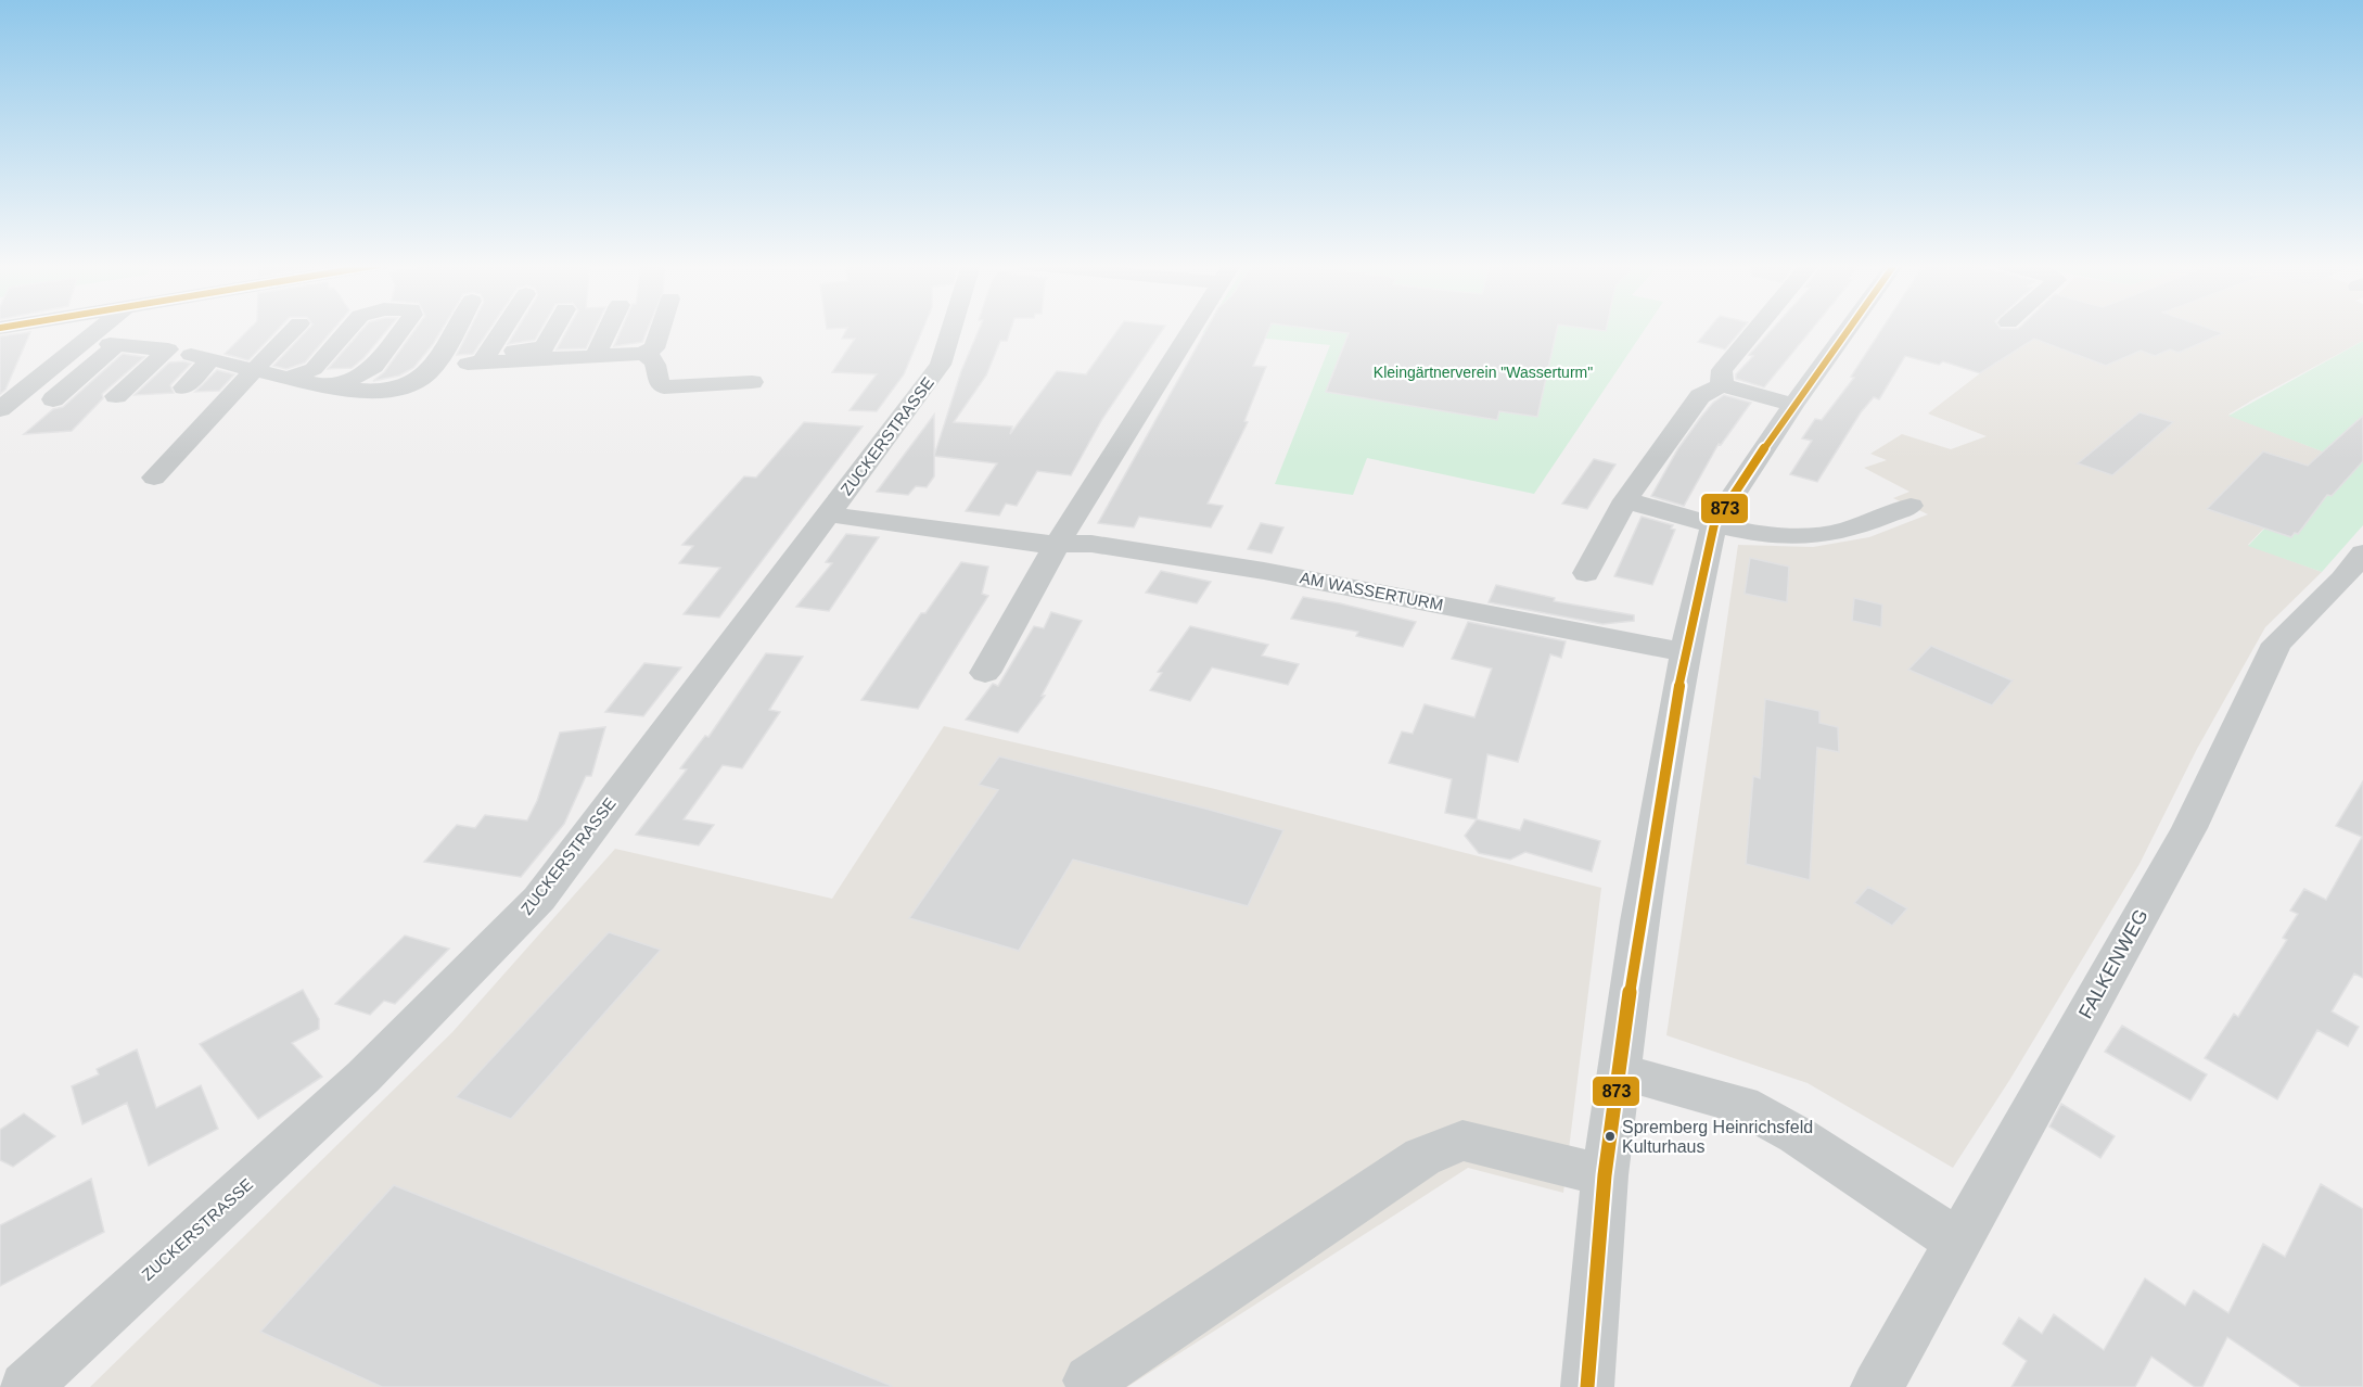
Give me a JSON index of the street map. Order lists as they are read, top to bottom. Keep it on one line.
{"streets":{"street":["ZUCKERSTRASSE","AM WASSERTURM","FALKENWEG"]},"crossings":[["ZUCKERSTRASSE","AM WASSERTURM"]],"parks":["Kleingärtnerverein \"Wasserturm\""],"places":["Spremberg Heinrichsfeld Kulturhaus"],"lines":["transit line 873"]}
